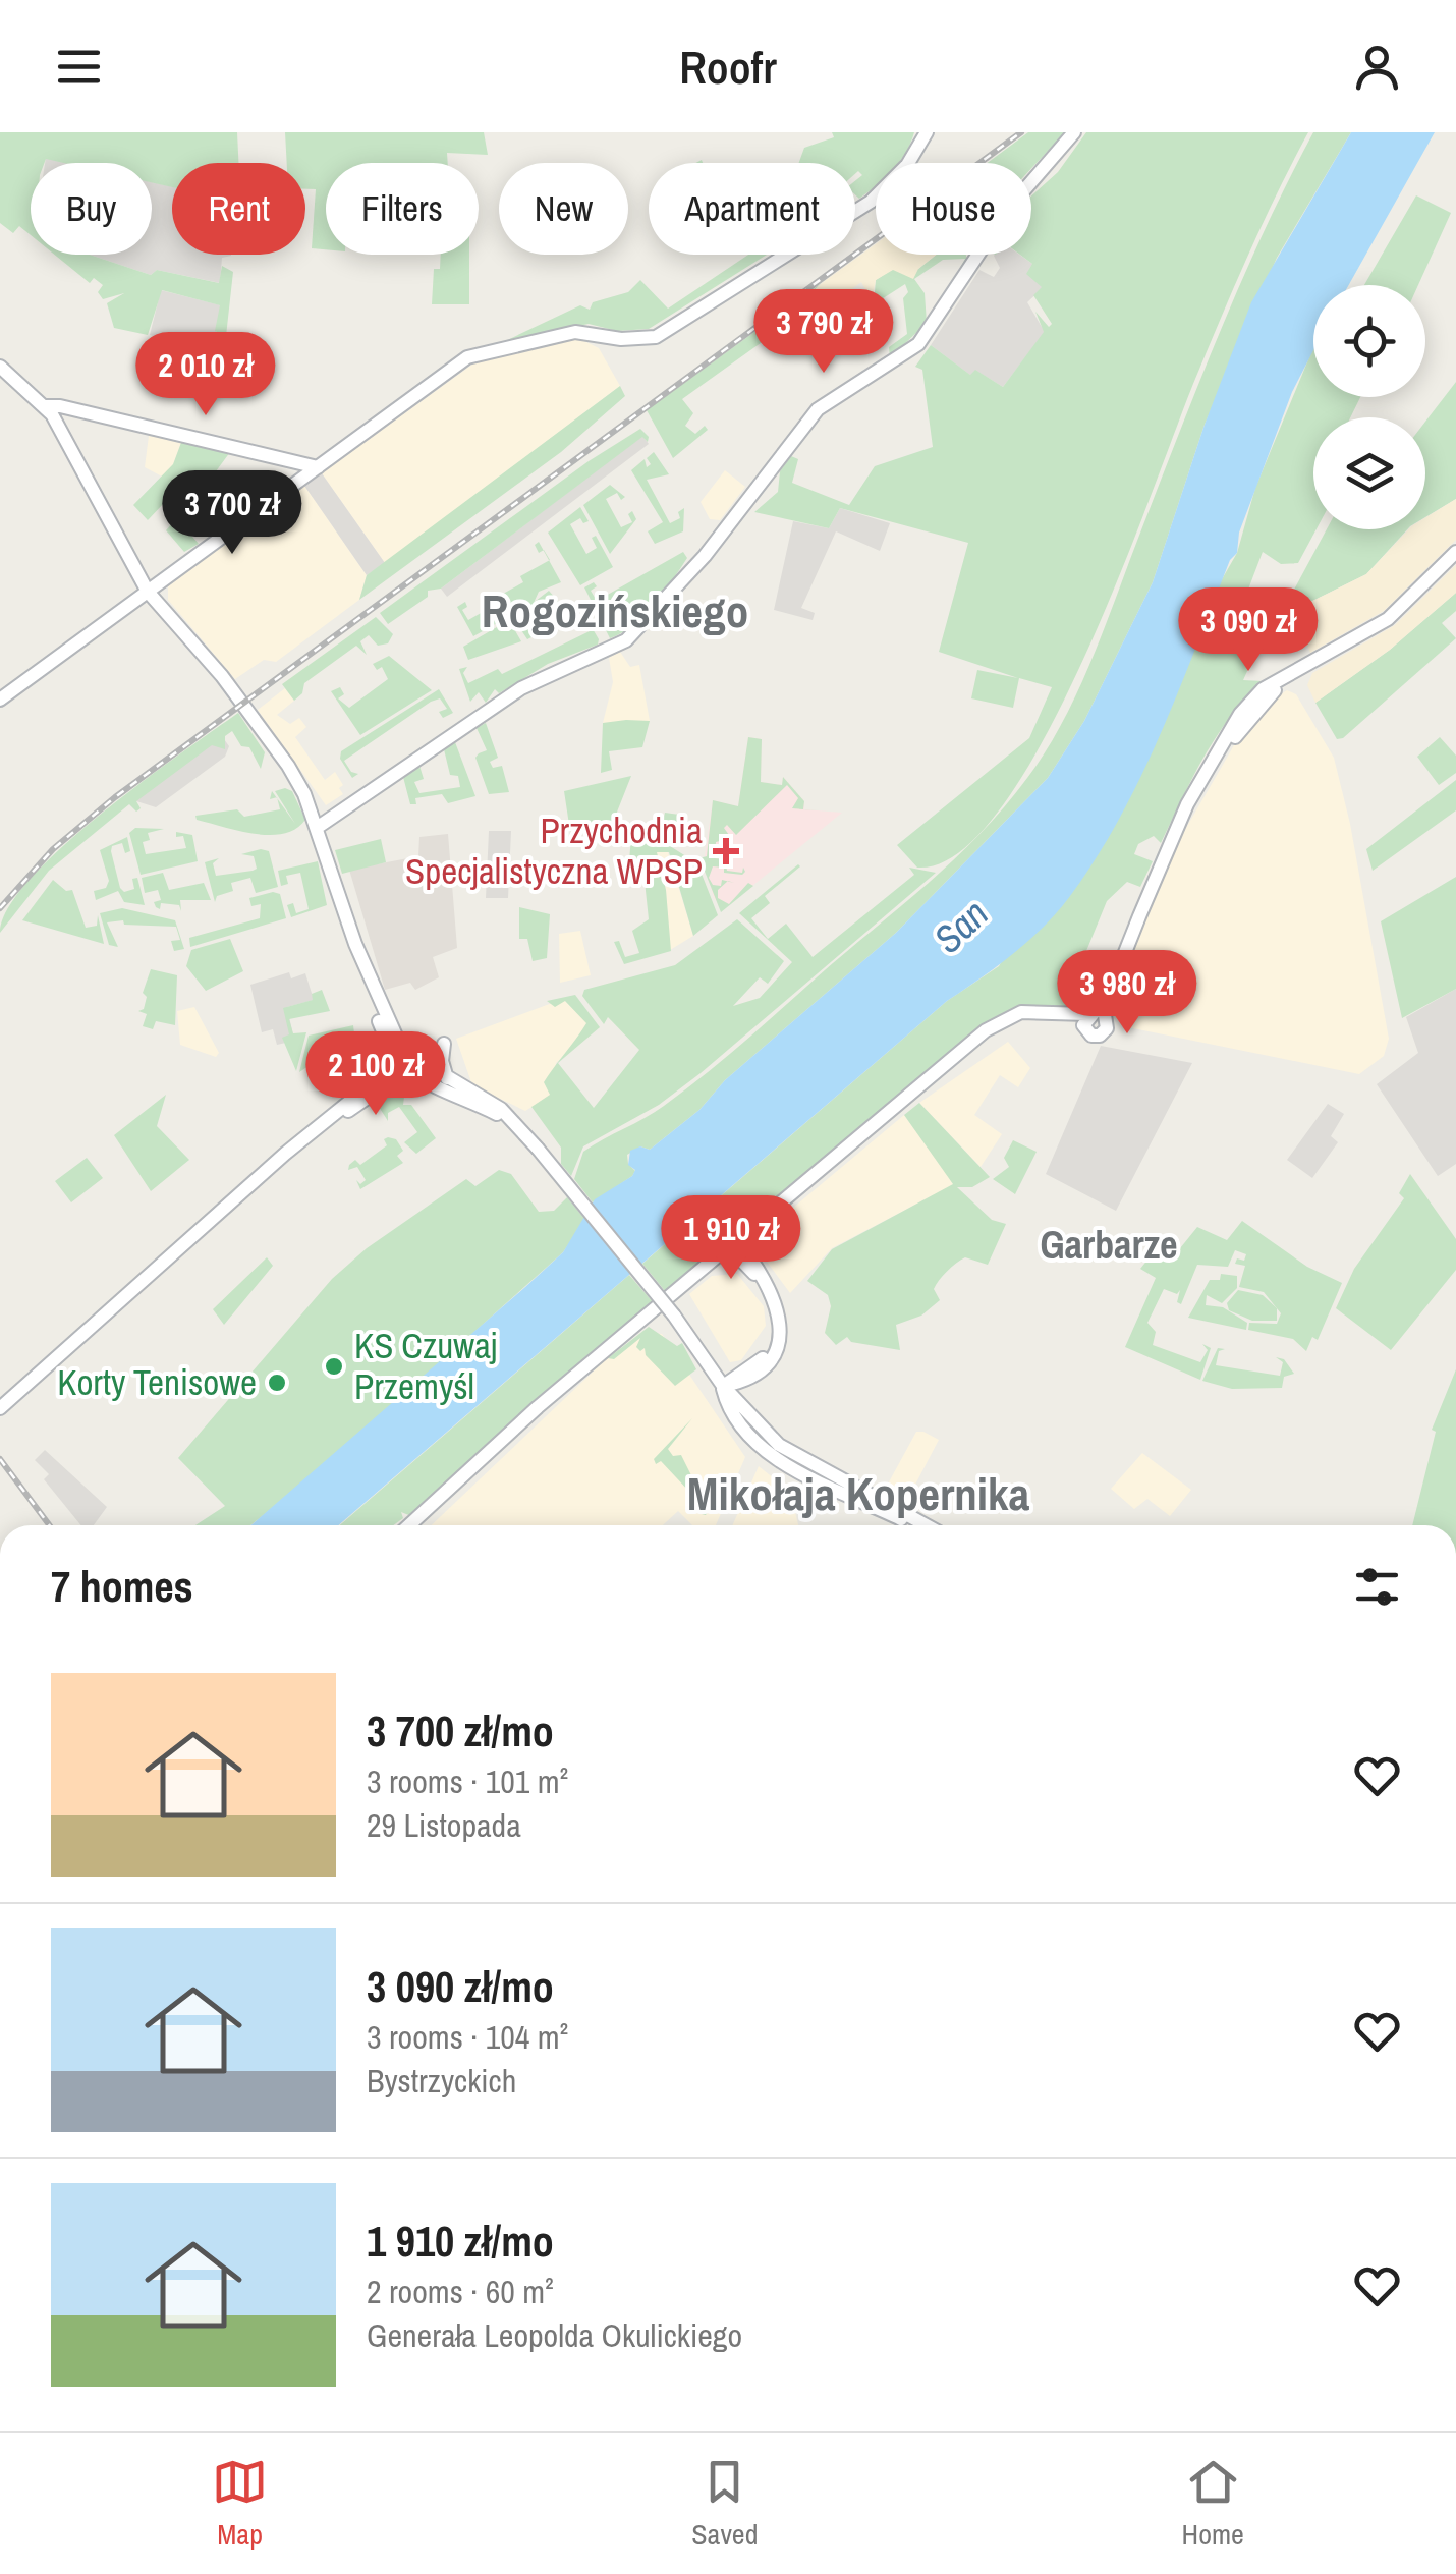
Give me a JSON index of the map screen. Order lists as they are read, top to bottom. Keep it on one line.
{"districts":["Rogozińskiego","Garbarze","Mikołaja Kopernika"],"water":["San"],"places":{"health":["Przychodnia Specjalistyczna WPSP"],"other":["KS Czuwaj Przemyśl","Korty Tenisowe"]},"page":{"header":"Roofr","chip":["Buy","Rent","Filters","New","Apartment","House"],"price":["3 790 zł","2 010 zł","3 700 zł","3 090 zł","3 980 zł","2 100 zł","1 910 zł"],"heading":"7 homes","list":[{"name":"3 700 zł/mo","note":"3 rooms · 101 m² · 29 Listopada"},{"name":"3 090 zł/mo","note":"3 rooms · 104 m² · Bystrzyckich"},{"name":"1 910 zł/mo","note":"2 rooms · 60 m² · Generała Leopolda Okulickiego"}],"tabs":["Map","Saved","Home"]}}
